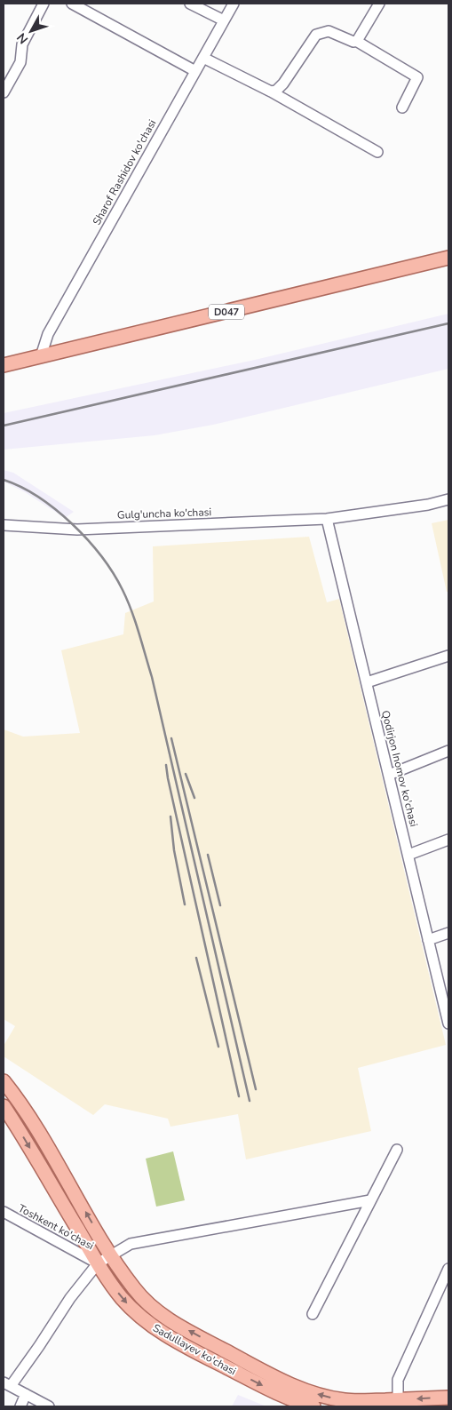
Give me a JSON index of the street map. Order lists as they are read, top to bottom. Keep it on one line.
{"streets":{"main road":["D047","Sadullayev ko'chasi"],"street":["Sharof Rashidov ko'chasi","Gulg'uncha ko'chasi","Qodirjon Inomov ko'chasi","Toshkent ko'chasi"]},"crossings":[["Sharof Rashidov ko'chasi","D047"],["Gulg'uncha ko'chasi","Qodirjon Inomov ko'chasi"],["Toshkent ko'chasi","Sadullayev ko'chasi"]],"north":"bottom left"}
